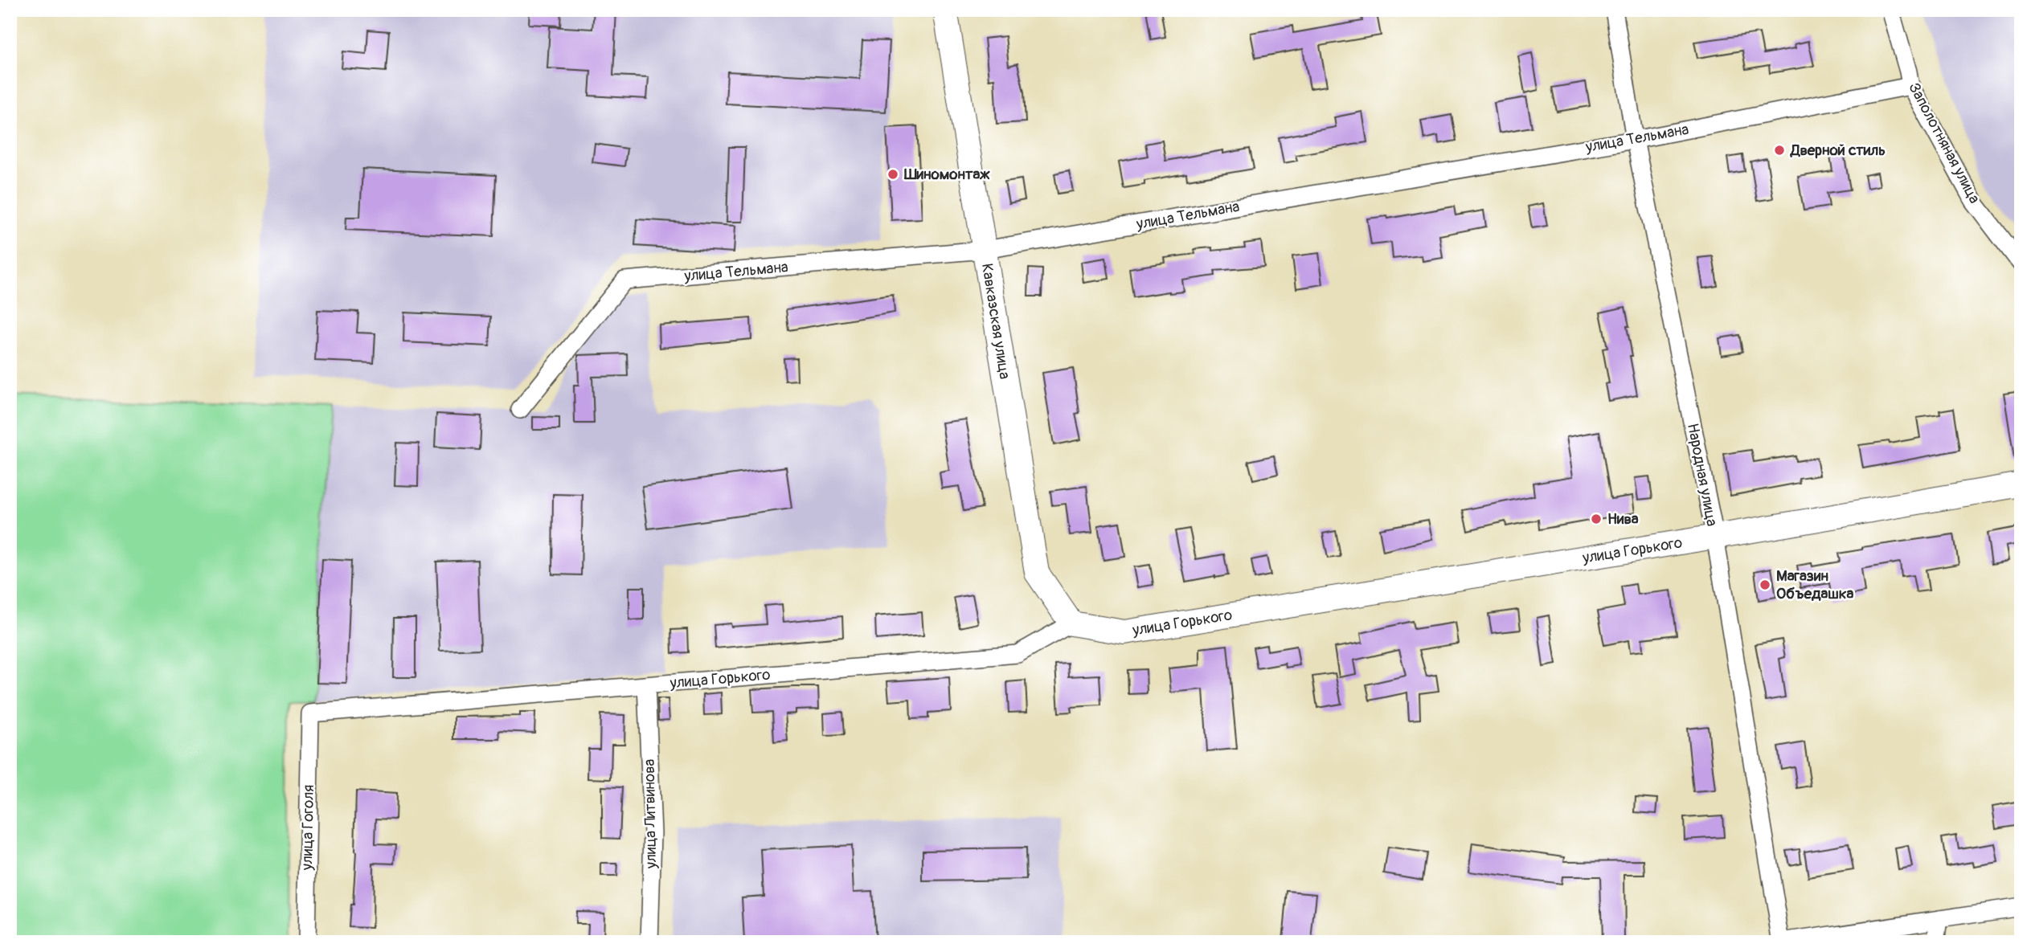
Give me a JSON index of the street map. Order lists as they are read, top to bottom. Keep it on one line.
{"streets":{"main road":["Кавказская улица","улица Горького"],"street":["улица Тельмана","Заполотняная улица","Народная улица","улица Литвинова","улица Гоголя"]},"crossings":[["улица Тельмана","Заполотняная улица"],["улица Тельмана","Кавказская улица"],["улица Тельмана","Народная улица"],["Кавказская улица","улица Горького"],["Народная улица","улица Горького"],["улица Горького","улица Литвинова"],["улица Горького","улица Гоголя"]],"places":["Дверной стиль","Шиномонтаж","Нива","Магазин Объедашка"]}
